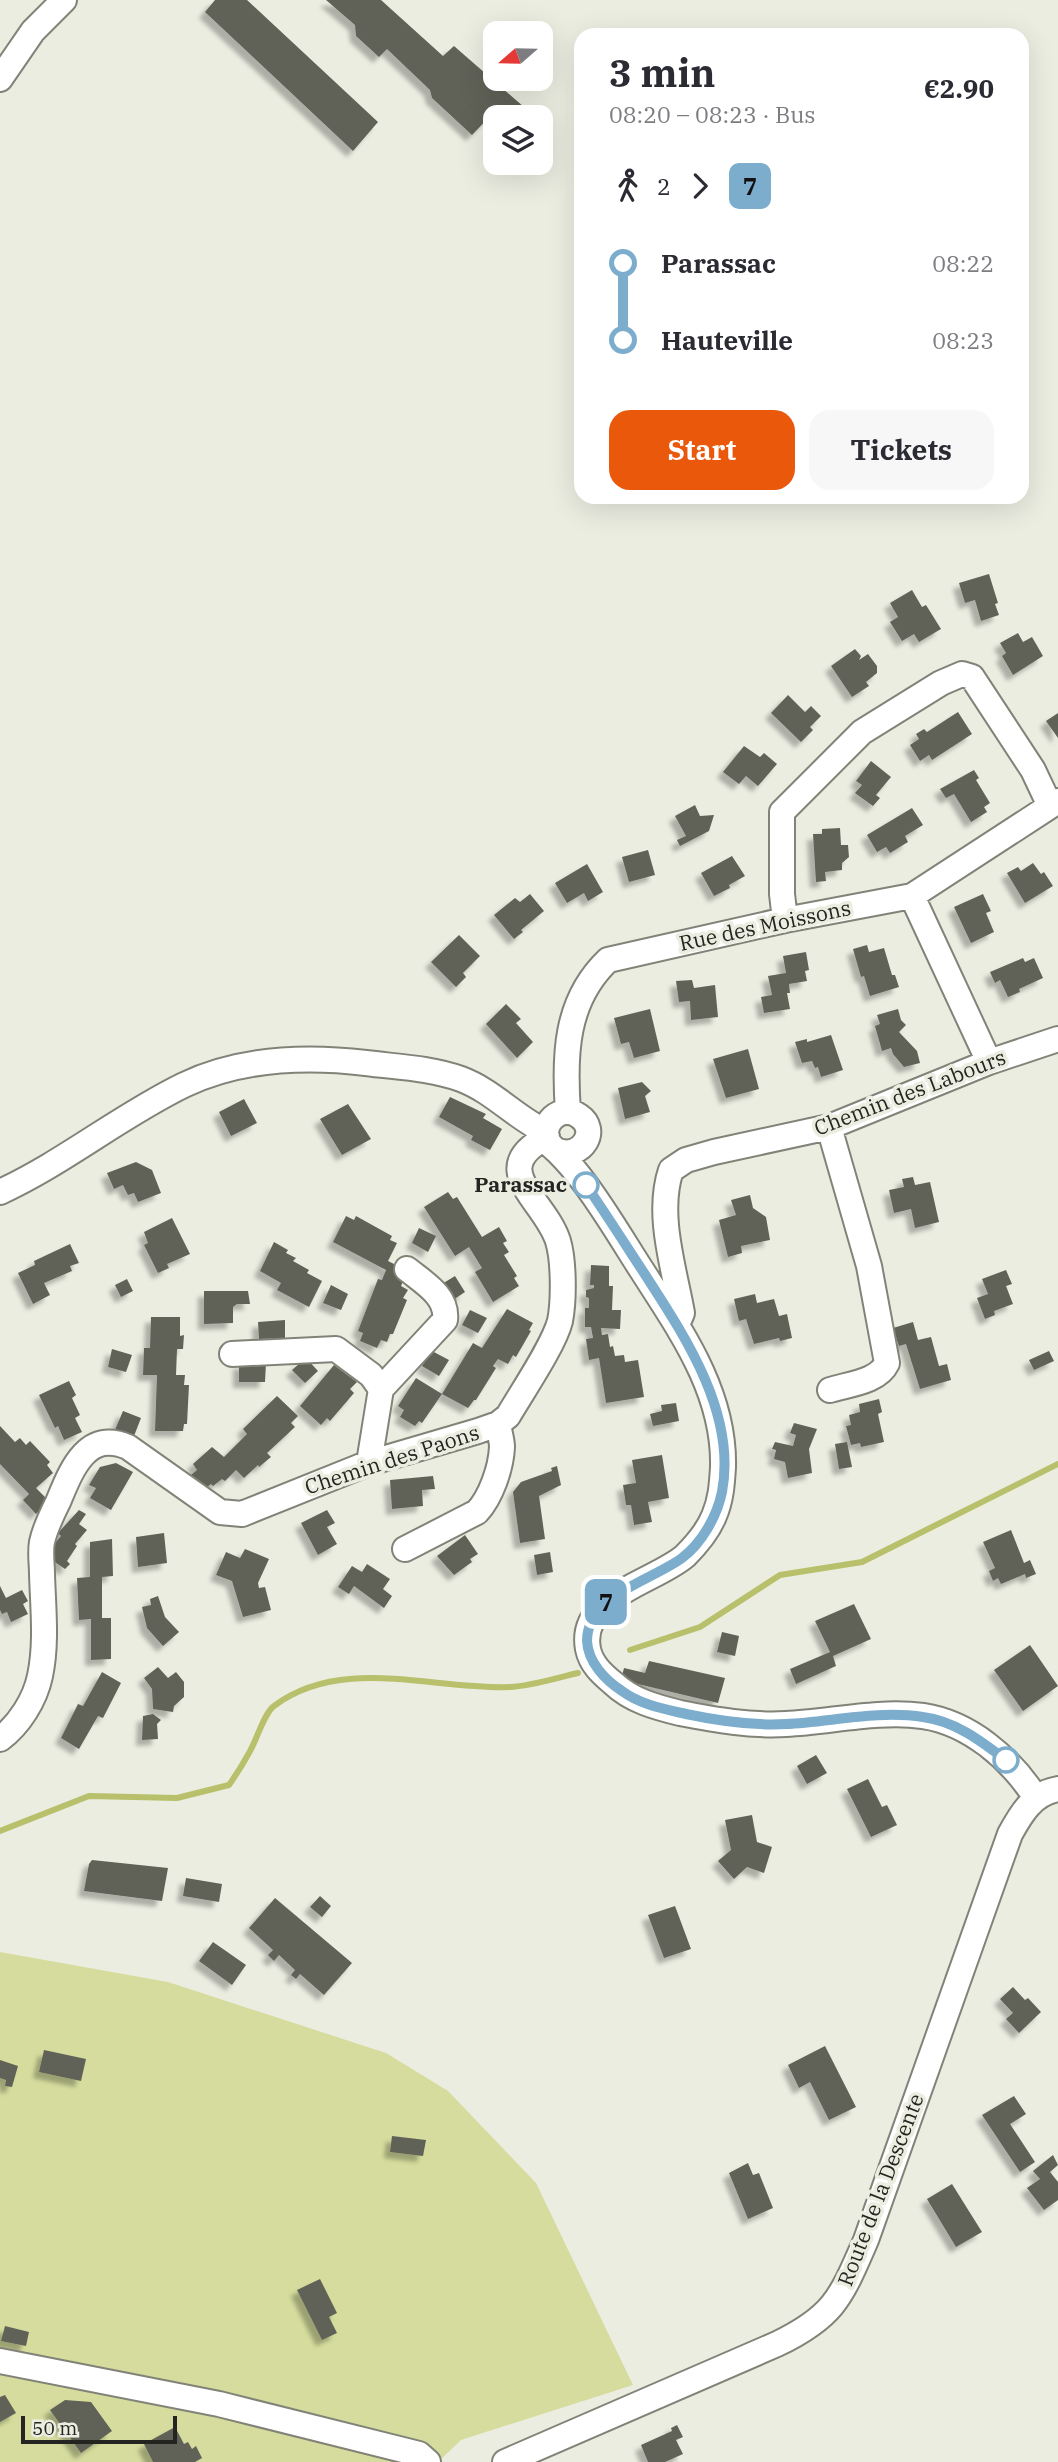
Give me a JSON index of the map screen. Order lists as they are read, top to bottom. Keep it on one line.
{"streets":{"street":["Rue des Moissons","Chemin des Labours","Chemin des Paons","Route de la Descente"]},"crossings":[["Rue des Moissons","Chemin des Paons"]],"places":["Parassac"],"lines":["bus line 7"],"scale_bar":"50 m","north":"left","page":{"on_map":"7","heading":["3 min","08:20 – 08:23 · Bus","€2.90"],"legs":["2","7"],"list":[{"name":"Parassac","value":"08:22"},{"name":"Hauteville","value":"08:23"}],"buttons":["Start","Tickets"],"scale":"50 m"}}
